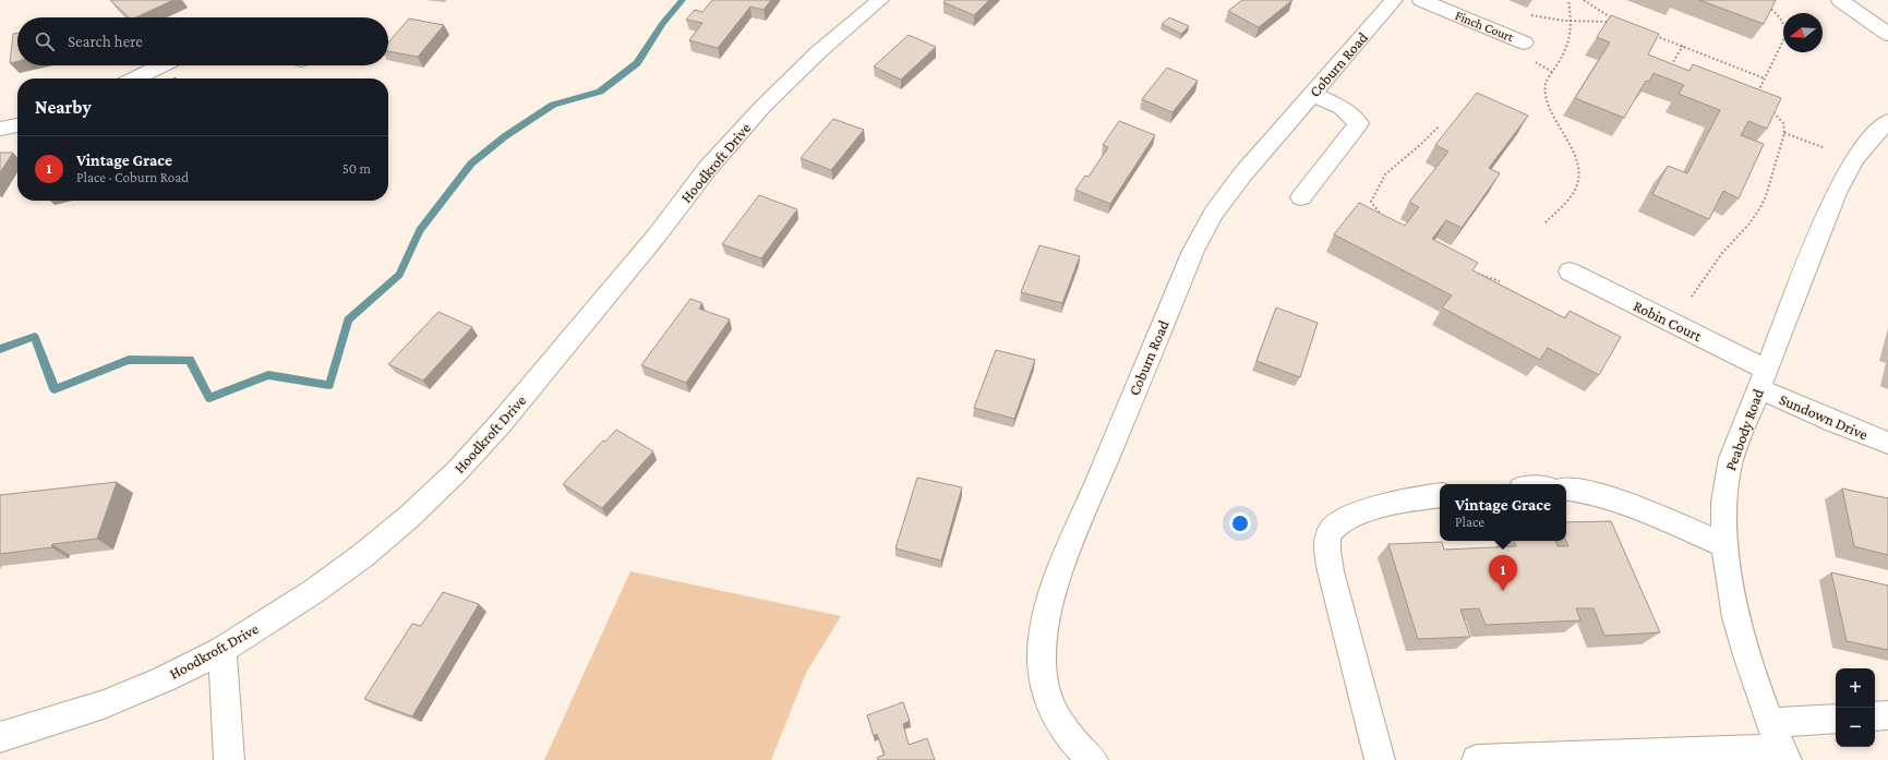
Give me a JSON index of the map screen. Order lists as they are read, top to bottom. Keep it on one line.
{"streets":{"street":["Finch Court","Coburn Road","Hoodkroft Drive","Robin Court","Sundown Drive","Peabody Road"]},"crossings":[["Robin Court","Sundown Drive"],["Robin Court","Peabody Road"],["Sundown Drive","Peabody Road"]],"north":"left","page":{"search":"Search here","heading":"Nearby","list":[{"mark":"1","name":"Vintage Grace","note":"Place · Coburn Road","value":"50 m"}],"popup":["Vintage Grace","Place"],"pins":"1","map_buttons":["+","−"]}}
